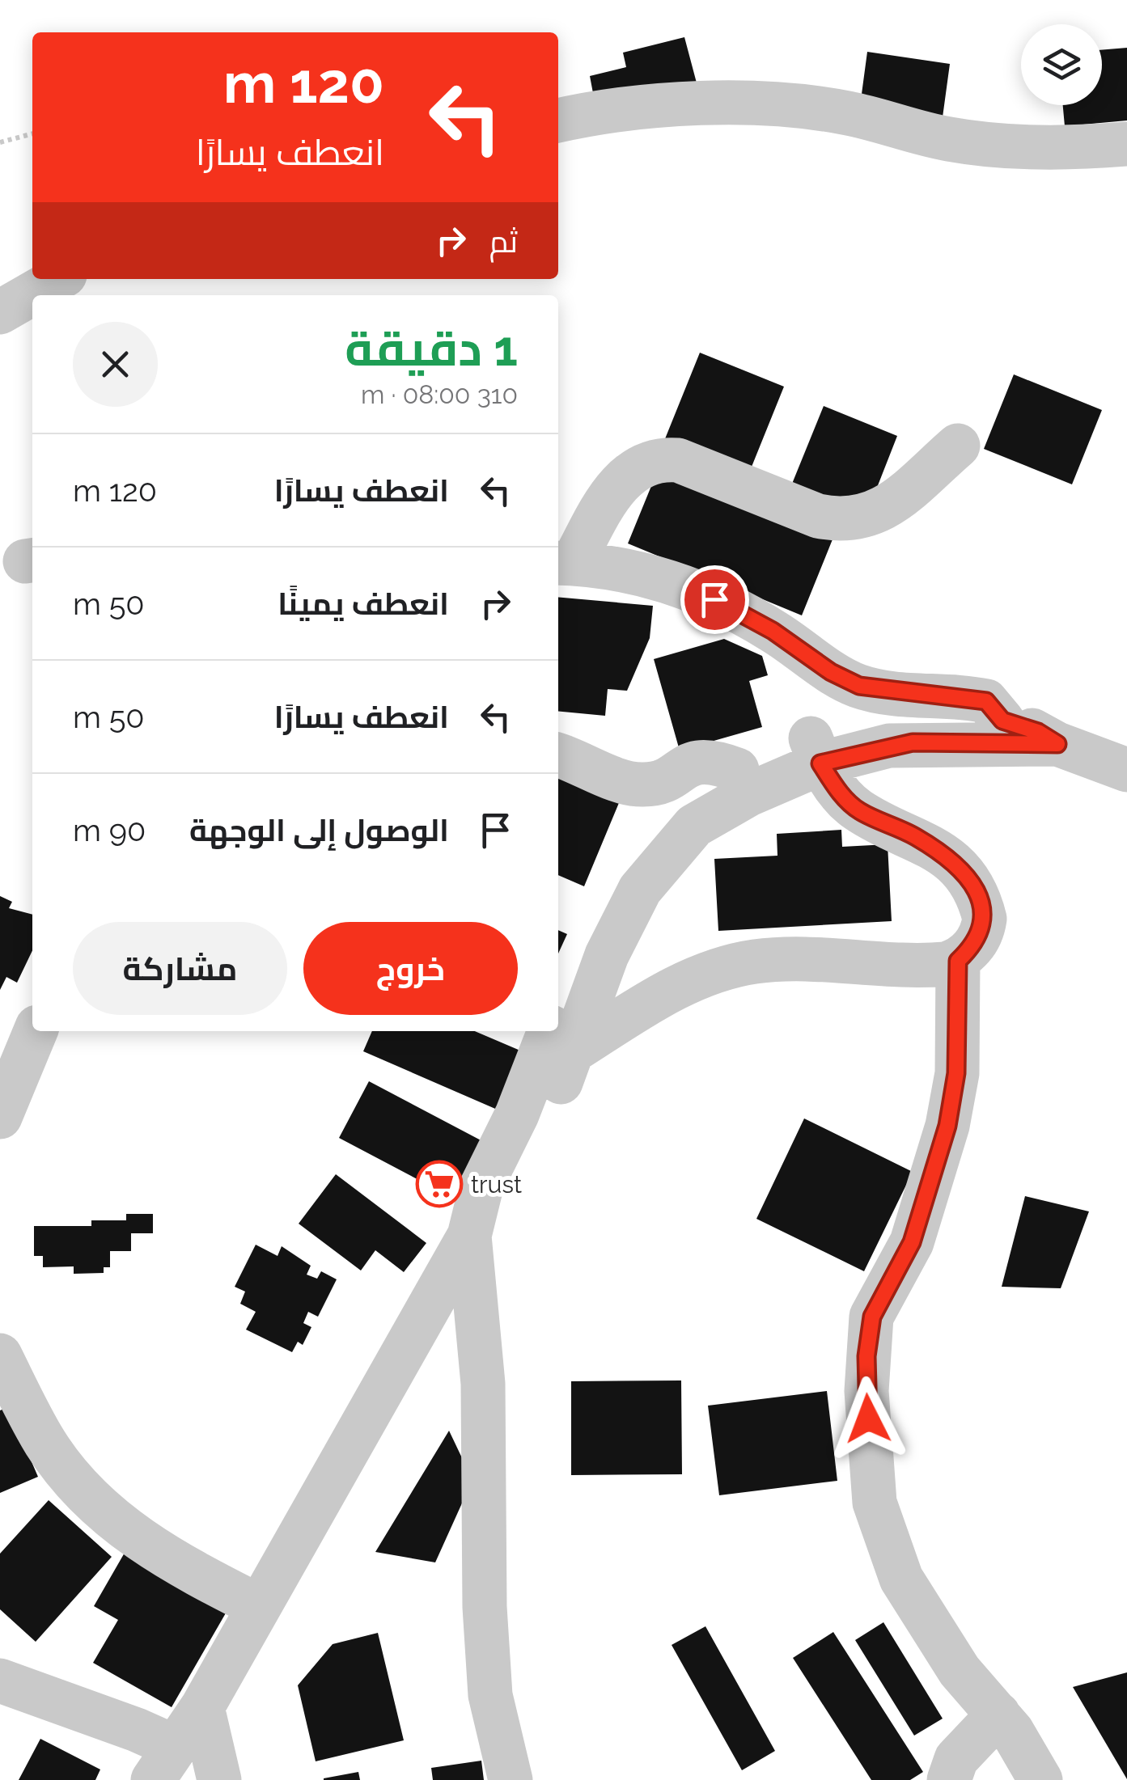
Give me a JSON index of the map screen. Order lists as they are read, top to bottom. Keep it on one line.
{"places":{"supermarket":["trust"]},"page":{"turn":["120 m","انعطف يسارًا"],"then":"ثم","heading":["1 دقيقة","310 m · 08:00"],"list":[{"name":"انعطف يسارًا","value":"120 m"},{"name":"انعطف يمينًا","value":"50 m"},{"name":"انعطف يسارًا","value":"50 m"},{"name":"الوصول إلى الوجهة","value":"90 m"}],"buttons":["خروج","مشاركة"]}}
